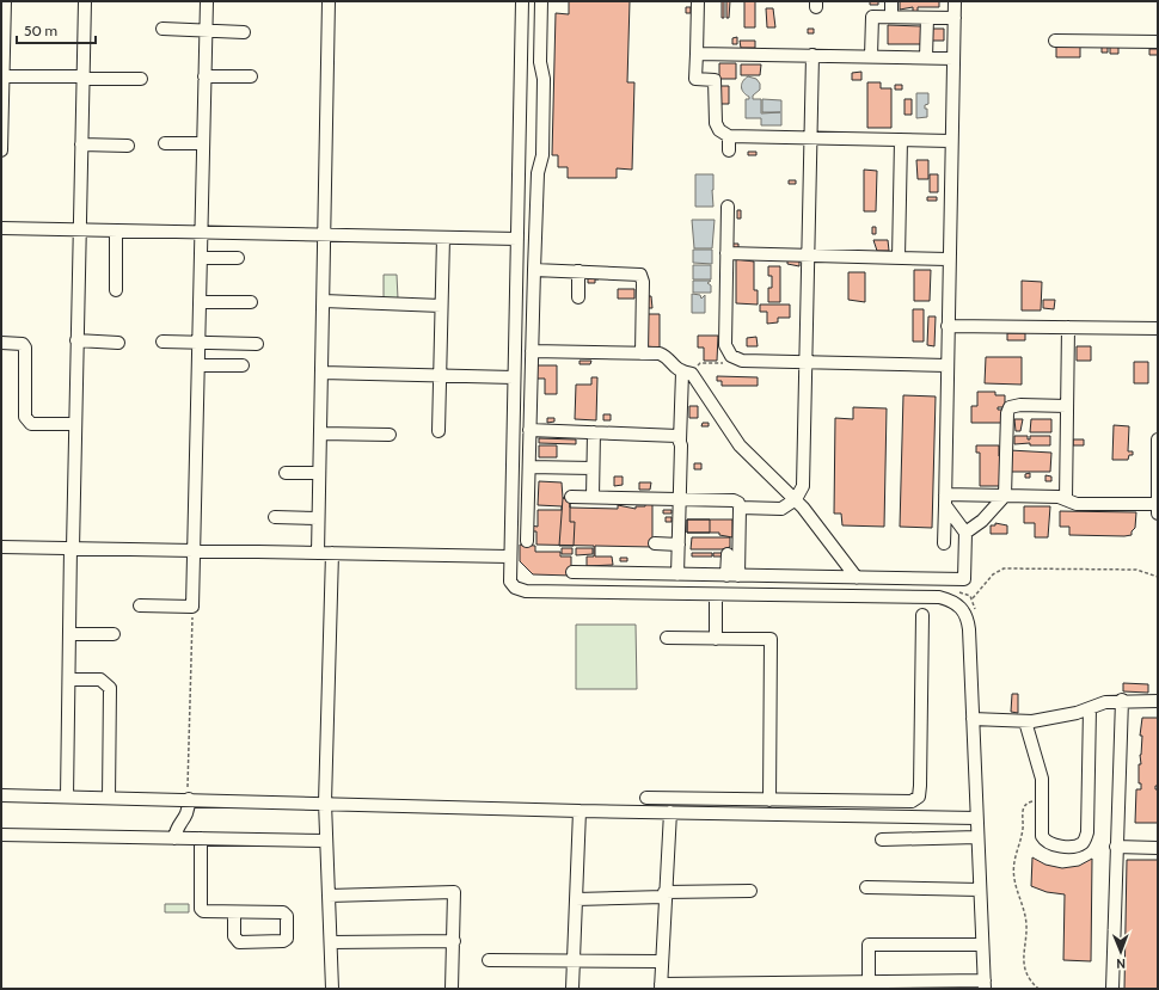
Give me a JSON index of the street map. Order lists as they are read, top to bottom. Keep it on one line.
{"scale_bar":"50 m","north":"bottom"}
